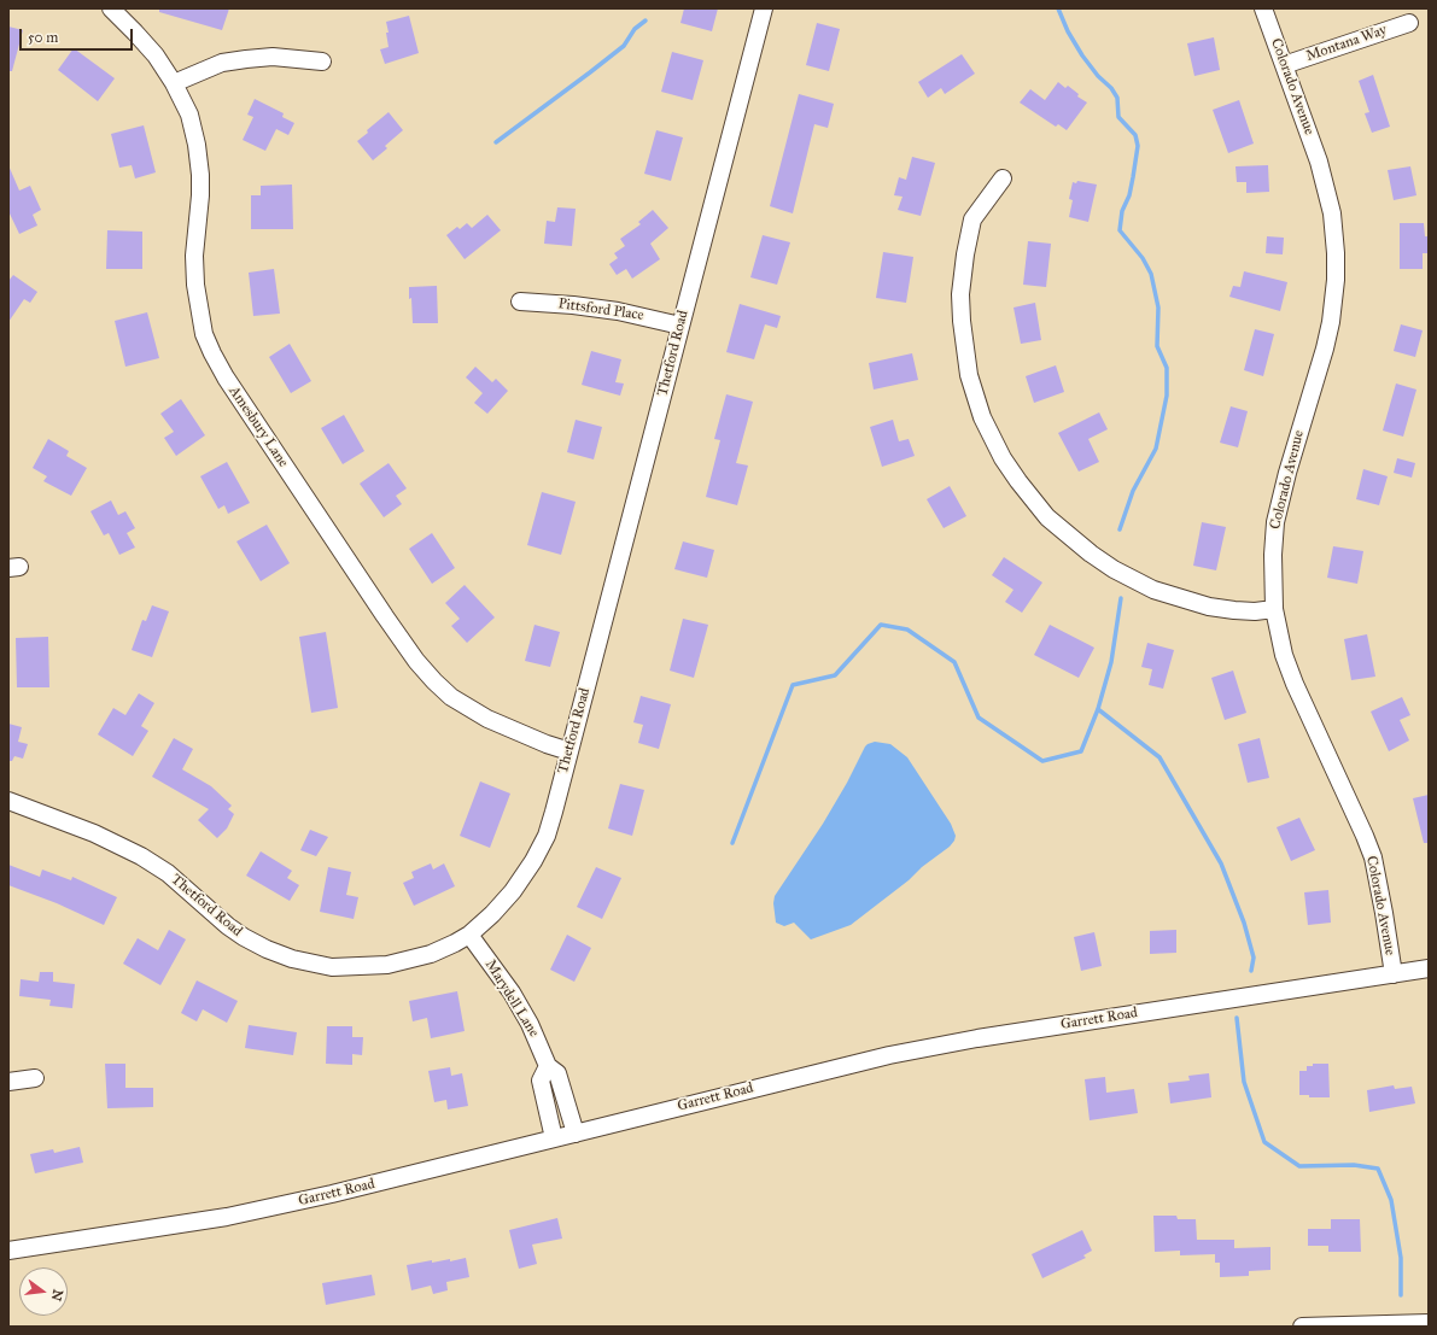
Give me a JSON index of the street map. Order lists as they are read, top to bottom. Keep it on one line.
{"streets":{"street":["Montana Way","Colorado Avenue","Pittsford Place","Thetford Road","Amesbury Lane","Marydell Lane","Garrett Road"]},"crossings":[["Montana Way","Colorado Avenue"],["Colorado Avenue","Garrett Road"],["Pittsford Place","Thetford Road"],["Thetford Road","Amesbury Lane"],["Thetford Road","Marydell Lane"],["Marydell Lane","Garrett Road"]],"scale_bar":"50 m","north":"right"}
